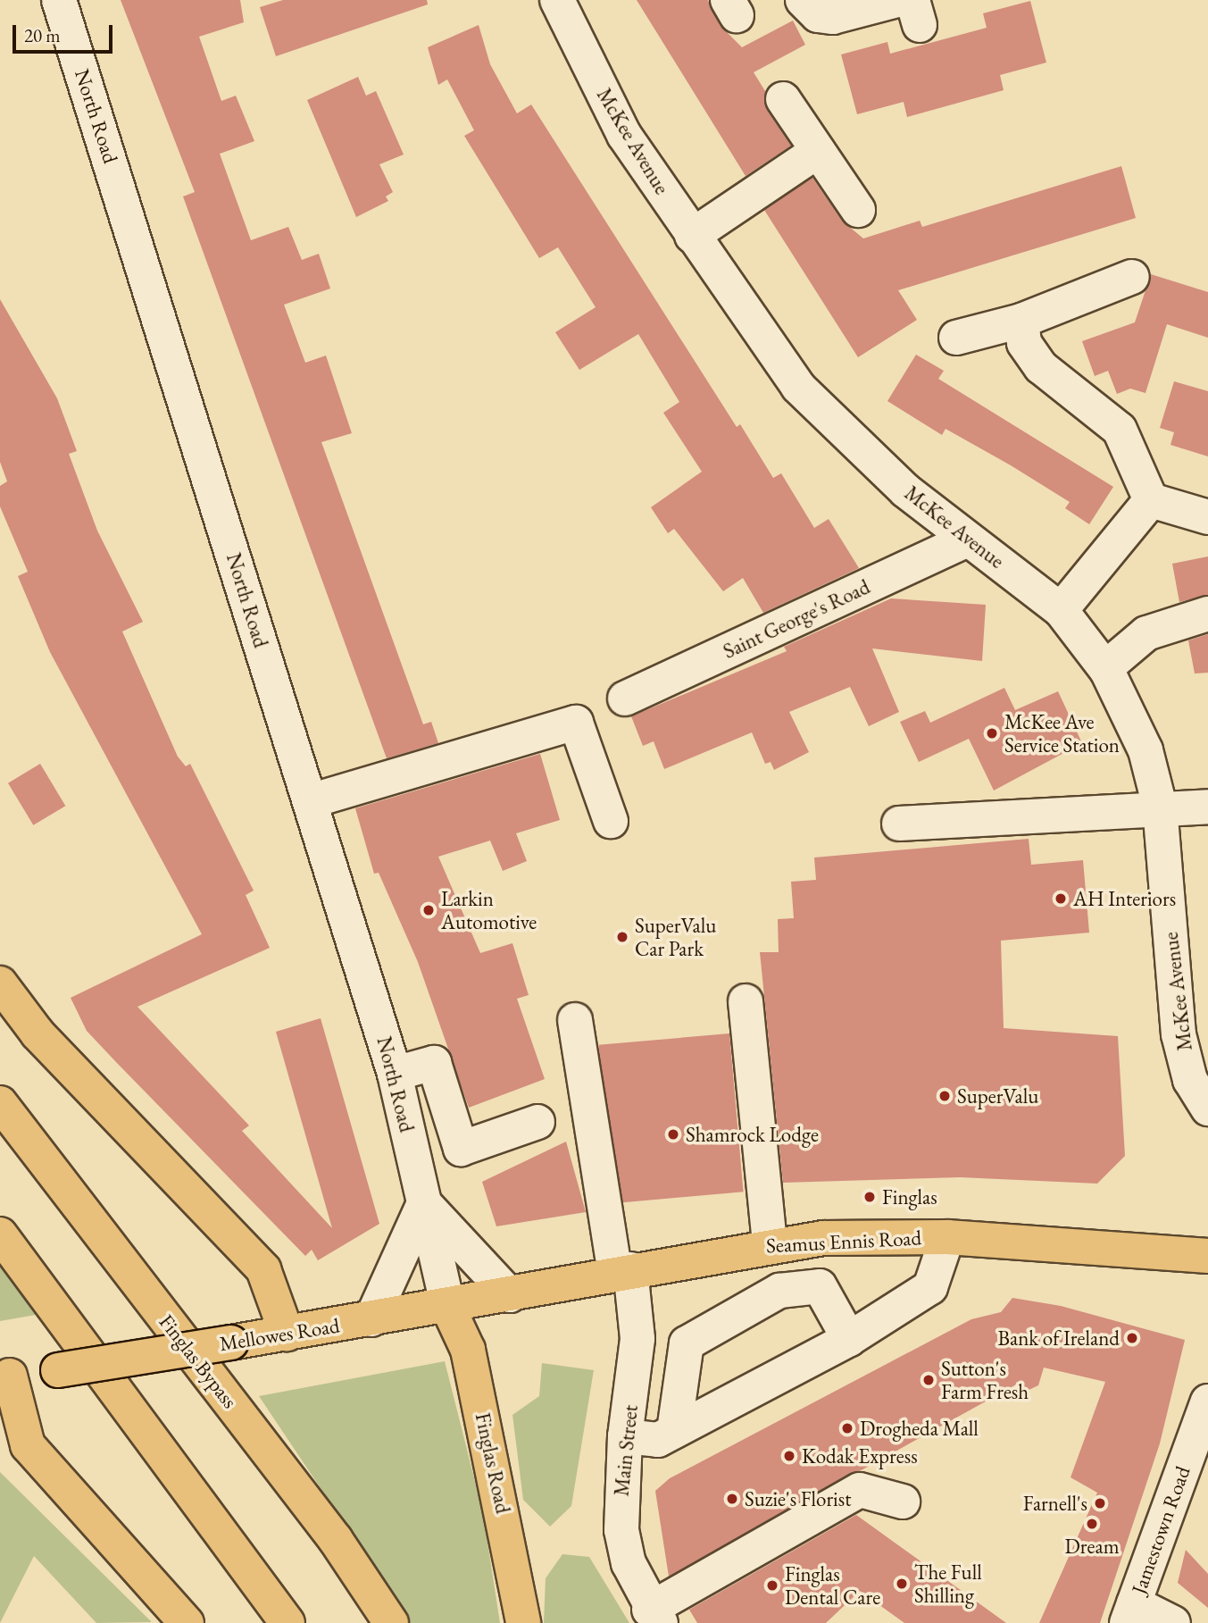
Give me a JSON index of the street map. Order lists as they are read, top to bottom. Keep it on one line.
{"streets":{"main road":["Seamus Ennis Road","Mellowes Road","Finglas Bypass","Finglas Road"],"street":["North Road","McKee Avenue","Saint George's Road","Main Street","Jamestown Road"]},"crossings":[["North Road","Seamus Ennis Road"],["North Road","Mellowes Road"],["North Road","Finglas Road"],["McKee Avenue","Saint George's Road"],["Seamus Ennis Road","Mellowes Road"],["Seamus Ennis Road","Main Street"],["Seamus Ennis Road","Finglas Road"],["Mellowes Road","Finglas Road"]],"places":["McKee Ave Service Station","AH Interiors","Larkin Automotive","SuperValu Car Park","SuperValu","Shamrock Lodge","Finglas","Bank of Ireland","Sutton's Farm Fresh","Drogheda Mall","Kodak Express","Suzie's Florist","Farnell's","Dream","The Full Shilling","Finglas Dental Care"],"scale_bar":"20 m"}
